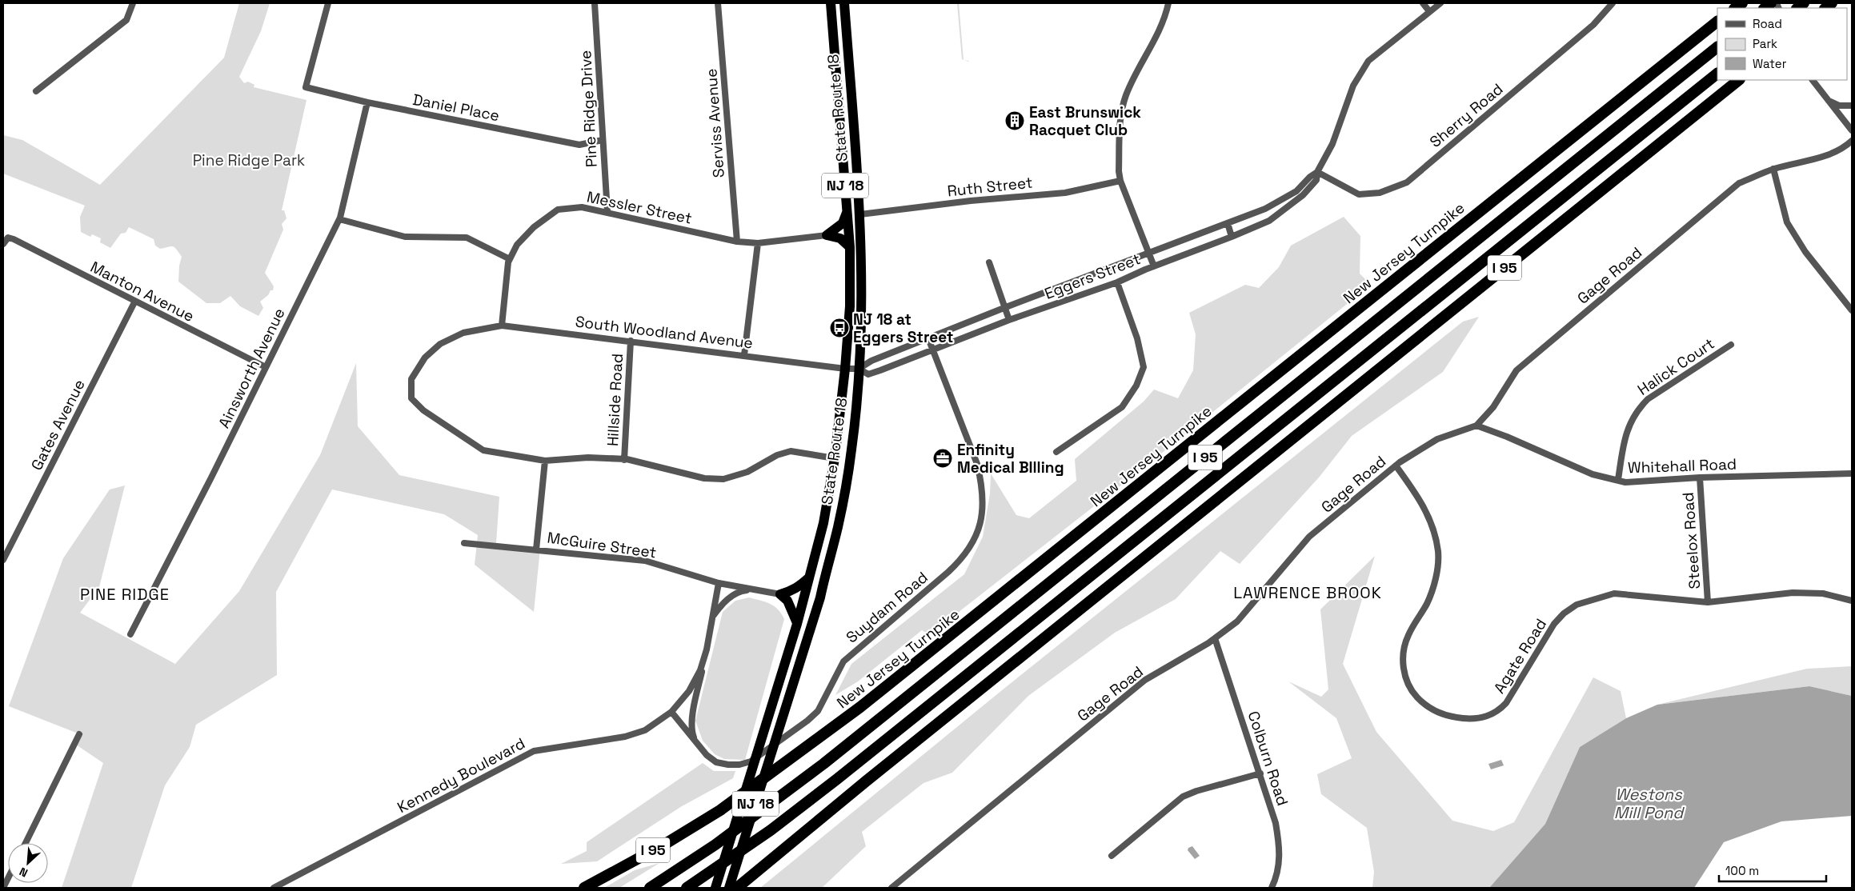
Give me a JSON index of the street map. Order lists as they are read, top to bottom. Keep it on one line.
{"streets":{"highway":["State Route 18","NJ 18","New Jersey Turnpike","I 95"],"street":["Daniel Place","Pine Ridge Drive","Sherry Road","Serviss Avenue","Ruth Street","Messler Street","Gage Road","Eggers Street","Manton Avenue","South Woodland Avenue","Halick Court","Ainsworth Avenue","Hillside Road","Gates Avenue","Whitehall Road","Steelox Road","McGuire Street","Suydam Road","Agate Road","Colburn Road","Kennedy Boulevard"]},"crossings":[["Daniel Place","Pine Ridge Drive"],["Daniel Place","Ainsworth Avenue"],["State Route 18","Ruth Street"],["State Route 18","Eggers Street"],["State Route 18","South Woodland Avenue"],["Pine Ridge Drive","Messler Street"],["Sherry Road","Eggers Street"],["Serviss Avenue","Messler Street"],["Messler Street","South Woodland Avenue"],["Gage Road","Whitehall Road"],["Gage Road","Agate Road"],["Gage Road","Colburn Road"],["Eggers Street","South Woodland Avenue"],["Eggers Street","Suydam Road"],["Manton Avenue","Ainsworth Avenue"],["Manton Avenue","Gates Avenue"],["South Woodland Avenue","Hillside Road"],["Halick Court","Whitehall Road"],["Whitehall Road","Steelox Road"],["Steelox Road","Agate Road"],["McGuire Street","Kennedy Boulevard"],["Suydam Road","Kennedy Boulevard"]],"districts":["LAWRENCE BROOK","PINE RIDGE"],"water":["Westons Mill Pond"],"parks":["Pine Ridge Park"],"places":{"building":["East Brunswick Racquet Club"],"bus stop":["NJ 18 at Eggers Street"],"office":["Enfinity Medical BIlling"]},"legend":["Road","Park","Water"],"scale_bar":"100 m","north":"bottom left"}
